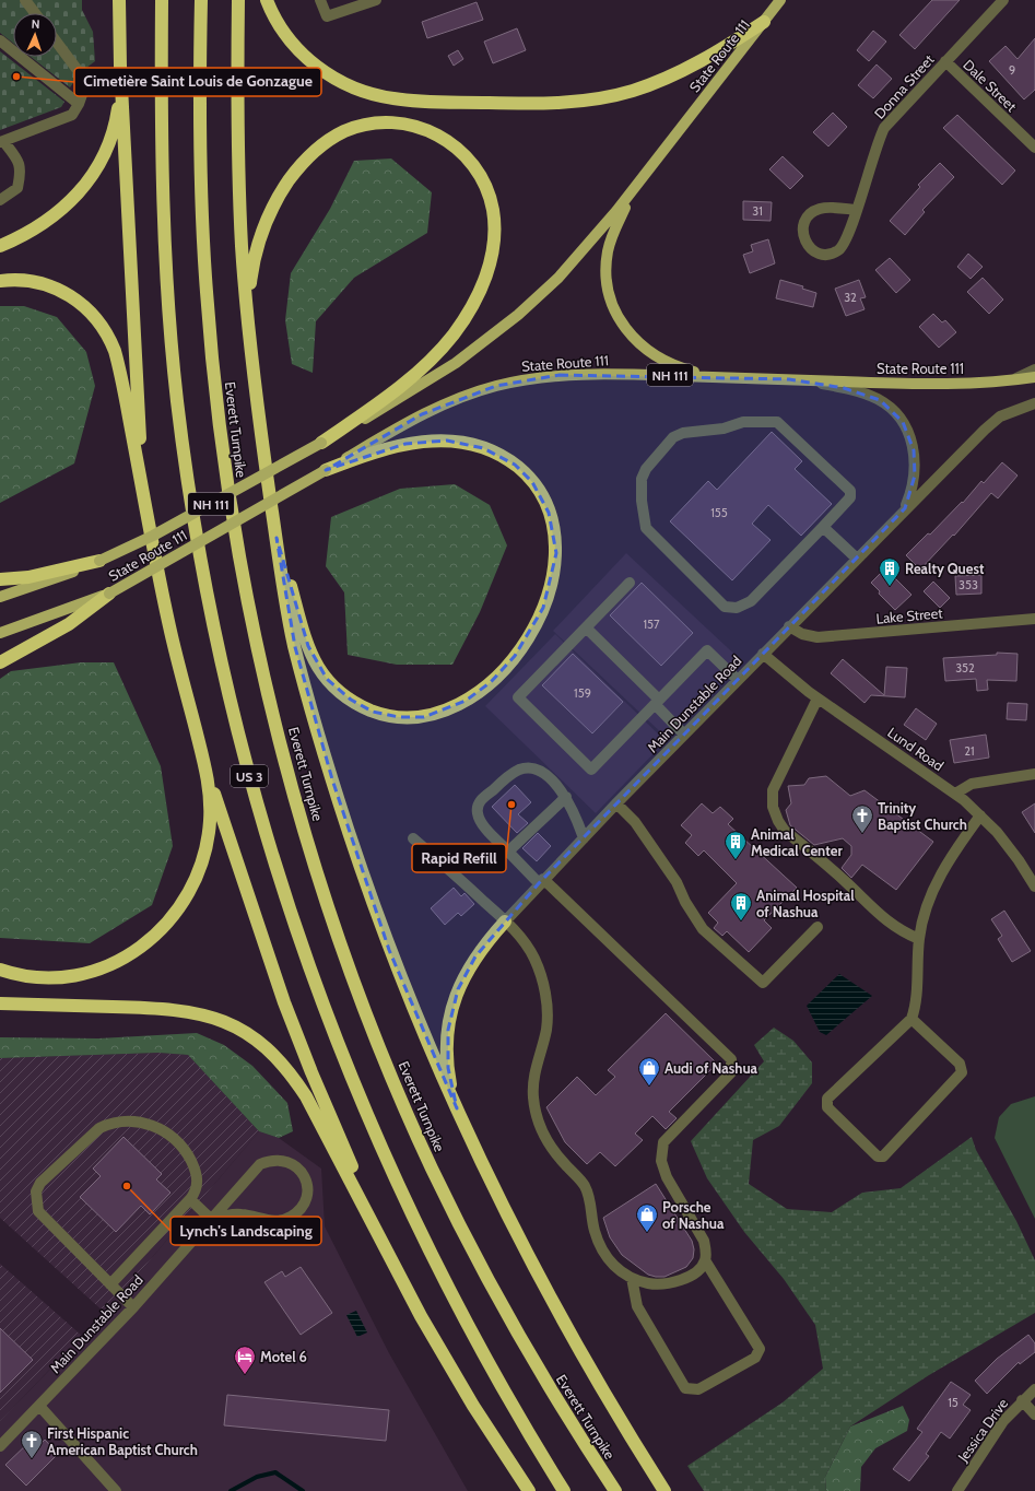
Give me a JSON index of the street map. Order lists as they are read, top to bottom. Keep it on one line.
{"streets":{"highway":["Everett Turnpike","US 3"],"main road":["State Route 111","NH 111"],"street":["Dale Street","Donna Street","Lake Street","Main Dunstable Road","Lund Road","Jessica Drive"]},"crossings":[["State Route 111","Main Dunstable Road"],["Dale Street","Donna Street"],["Lake Street","Main Dunstable Road"],["Main Dunstable Road","Lund Road"]],"places":{"other":["Cimetière Saint Louis de Gonzague","Rapid Refill","Lynch's Landscaping"],"building":["Realty Quest","Animal Medical Center","Animal Hospital of Nashua"],"church":["Trinity Baptist Church","First Hispanic American Baptist Church"],"shop":["Audi of Nashua","Porsche of Nashua"],"hotel":["Motel 6"]},"house_numbers":["9","31","32","155","353","157","352","159","21","15"],"north":"top"}
